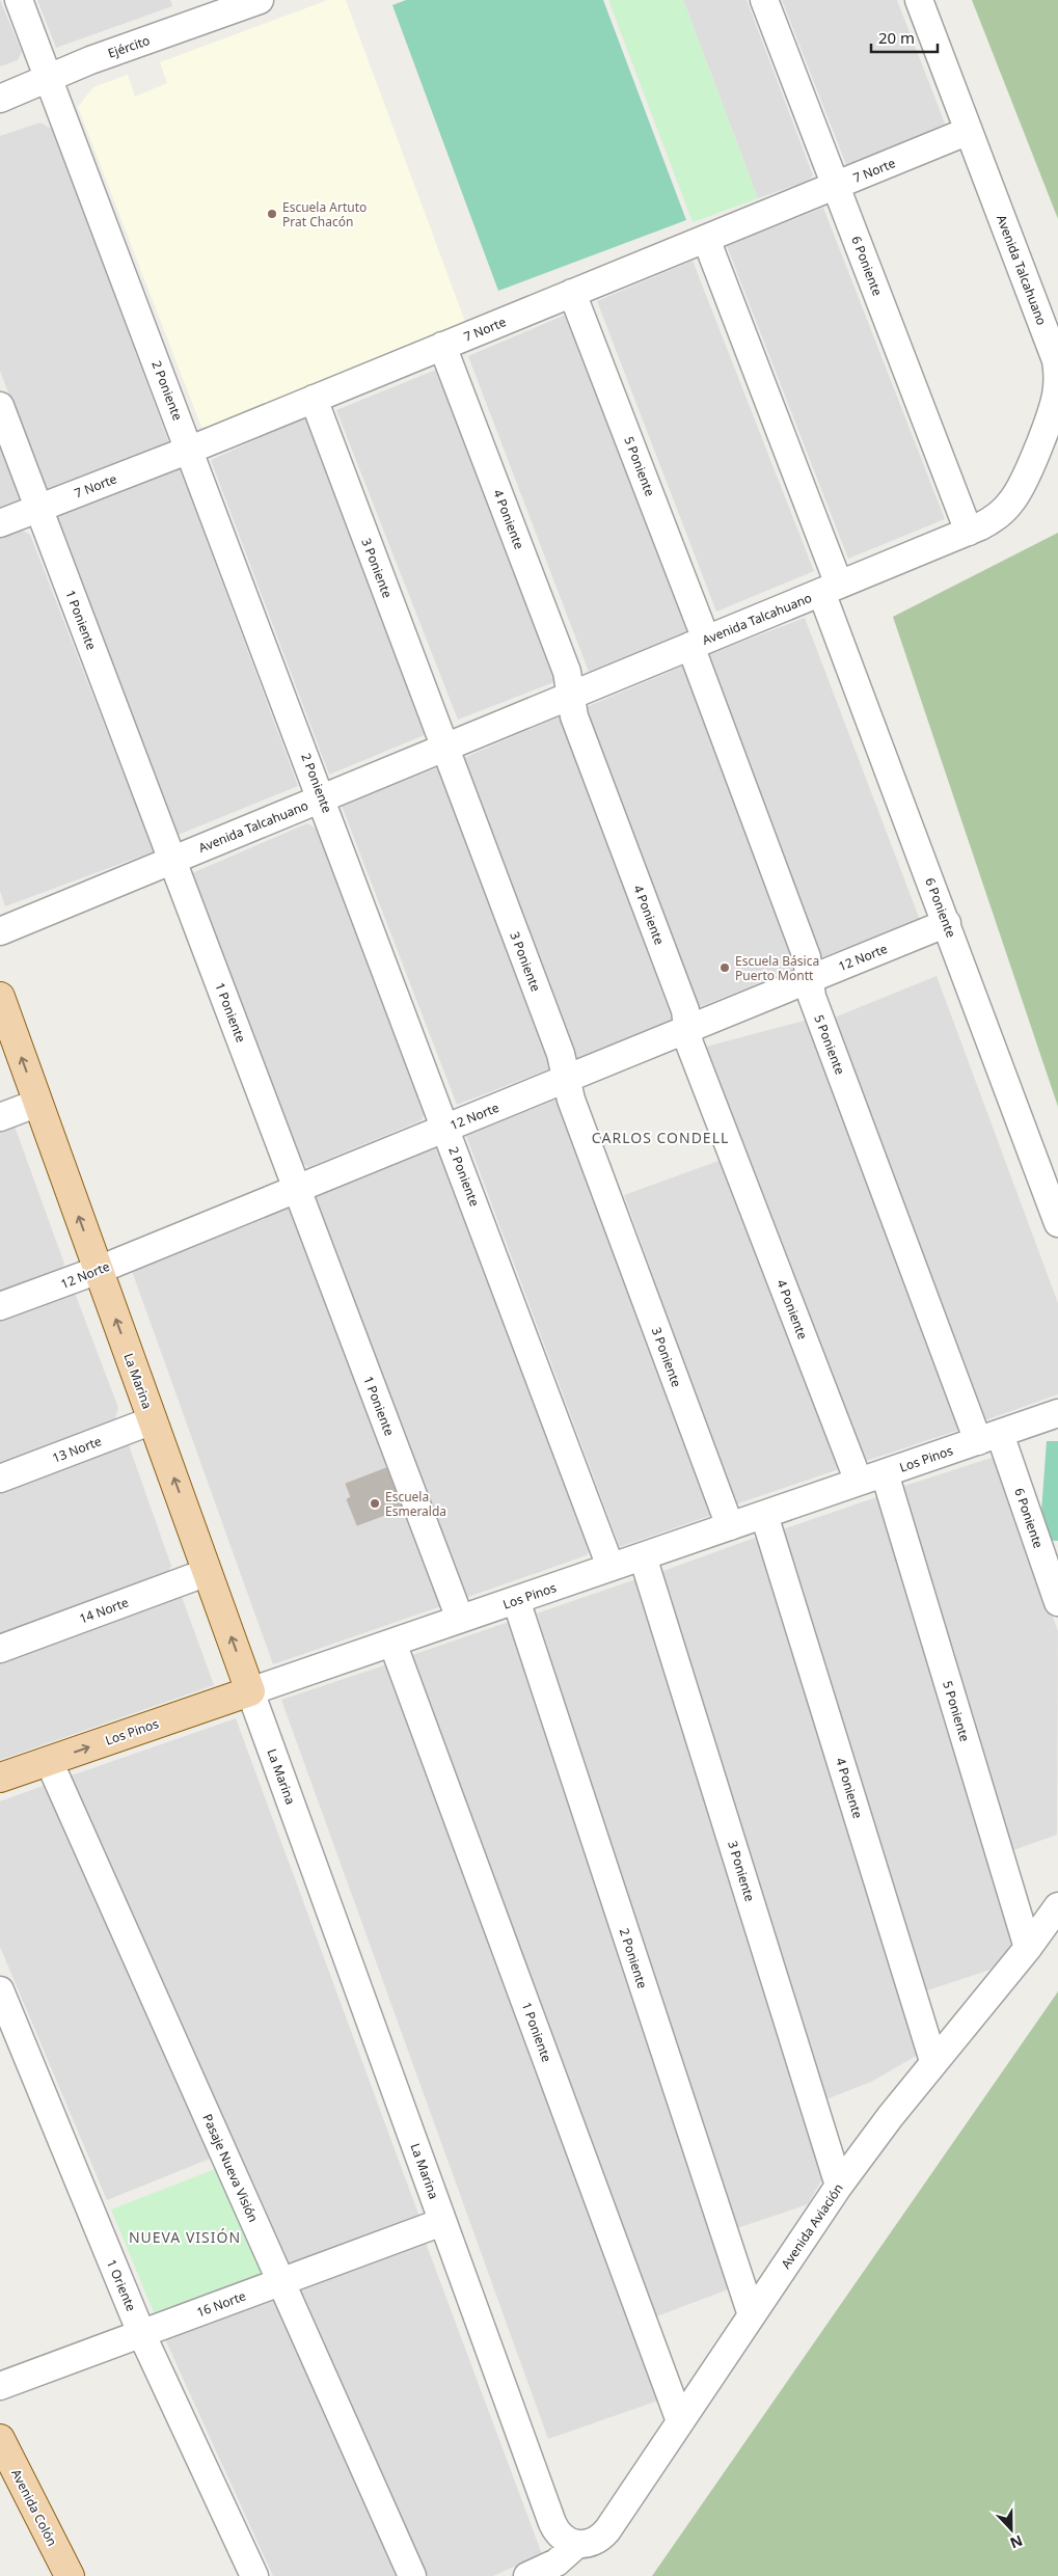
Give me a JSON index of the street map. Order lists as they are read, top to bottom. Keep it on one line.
{"streets":{"main road":["La Marina","Los Pinos","Avenida Colón"],"street":["Ejército","7 Norte","6 Poniente","Avenida Talcahuano","2 Poniente","5 Poniente","4 Poniente","3 Poniente","1 Poniente","12 Norte","13 Norte","14 Norte","Pasaje Nueva Visión","Avenida Aviación","1 Oriente","16 Norte"]},"crossings":[["Ejército","2 Poniente"],["7 Norte","6 Poniente"],["7 Norte","Avenida Talcahuano"],["7 Norte","2 Poniente"],["7 Norte","5 Poniente"],["7 Norte","4 Poniente"],["7 Norte","3 Poniente"],["7 Norte","1 Poniente"],["6 Poniente","Avenida Talcahuano"],["6 Poniente","5 Poniente"],["6 Poniente","12 Norte"],["6 Poniente","Los Pinos"],["Avenida Talcahuano","2 Poniente"],["Avenida Talcahuano","5 Poniente"],["Avenida Talcahuano","4 Poniente"],["Avenida Talcahuano","3 Poniente"],["Avenida Talcahuano","1 Poniente"],["2 Poniente","12 Norte"],["2 Poniente","Los Pinos"],["2 Poniente","Avenida Aviación"],["5 Poniente","12 Norte"],["5 Poniente","Los Pinos"],["5 Poniente","Avenida Aviación"],["4 Poniente","12 Norte"],["4 Poniente","Los Pinos"],["4 Poniente","Avenida Aviación"],["3 Poniente","12 Norte"],["3 Poniente","Los Pinos"],["3 Poniente","Avenida Aviación"],["1 Poniente","12 Norte"],["1 Poniente","Los Pinos"],["1 Poniente","Avenida Aviación"],["12 Norte","La Marina"],["La Marina","13 Norte"],["La Marina","Los Pinos"],["La Marina","14 Norte"],["La Marina","Avenida Aviación"],["La Marina","16 Norte"],["Los Pinos","Pasaje Nueva Visión"],["Pasaje Nueva Visión","16 Norte"],["1 Oriente","16 Norte"]],"one_way":["La Marina"],"districts":["CARLOS CONDELL","NUEVA VISIÓN"],"places":["Escuela Artuto Prat Chacón","Escuela Básica Puerto Montt","Escuela Esmeralda"],"scale_bar":"20 m","north":"bottom"}
